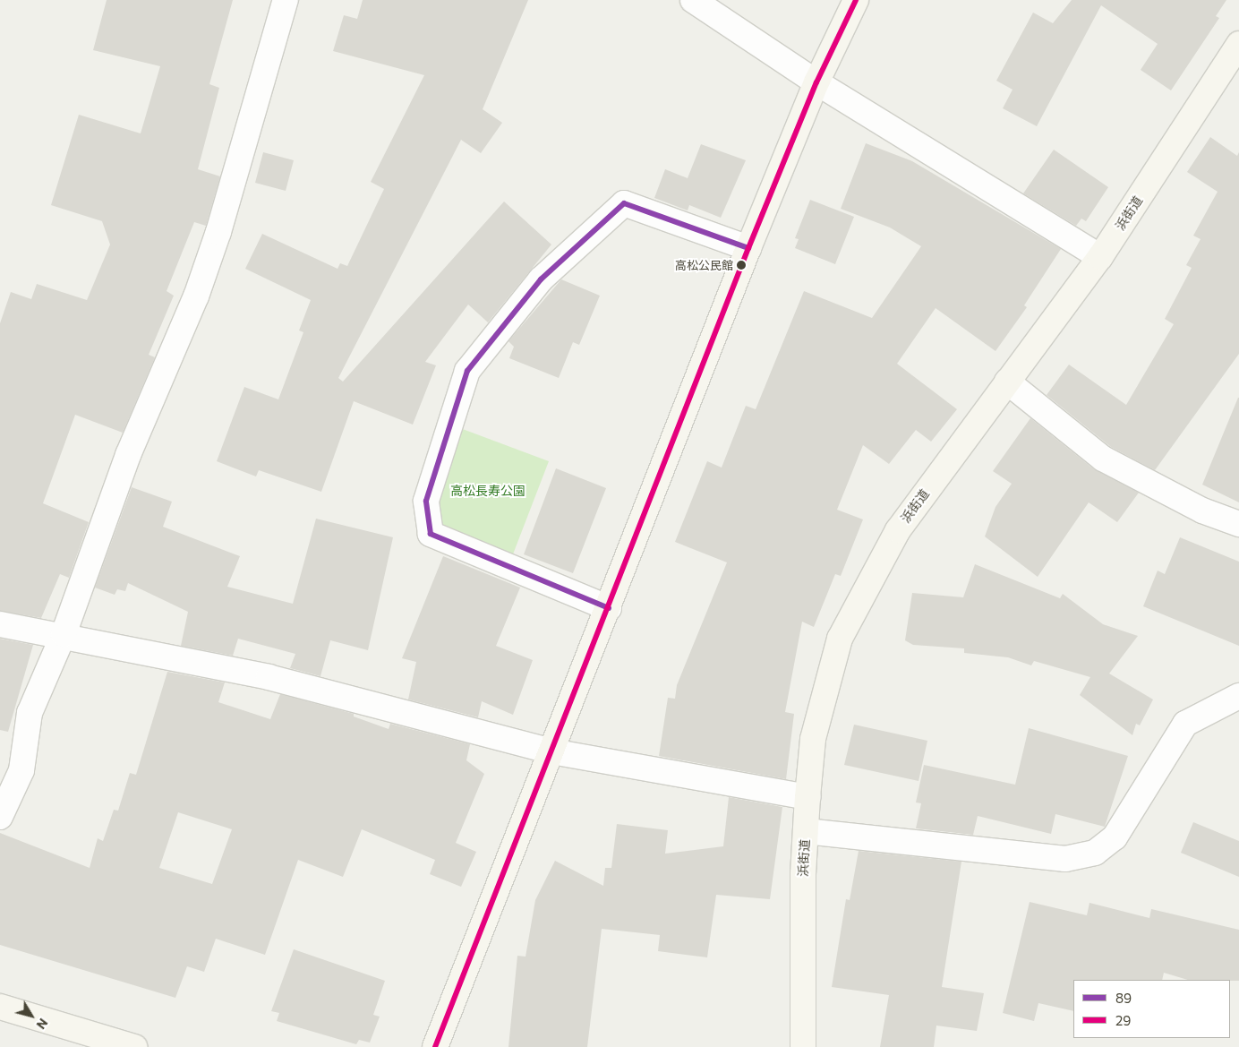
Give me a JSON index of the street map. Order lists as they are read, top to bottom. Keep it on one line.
{"streets":{"street":["浜街道"]},"parks":["高松長寿公園"],"places":["高松公民館"],"lines":["transit line 29","transit line 89"],"legend":["89","29"],"north":"bottom right"}
